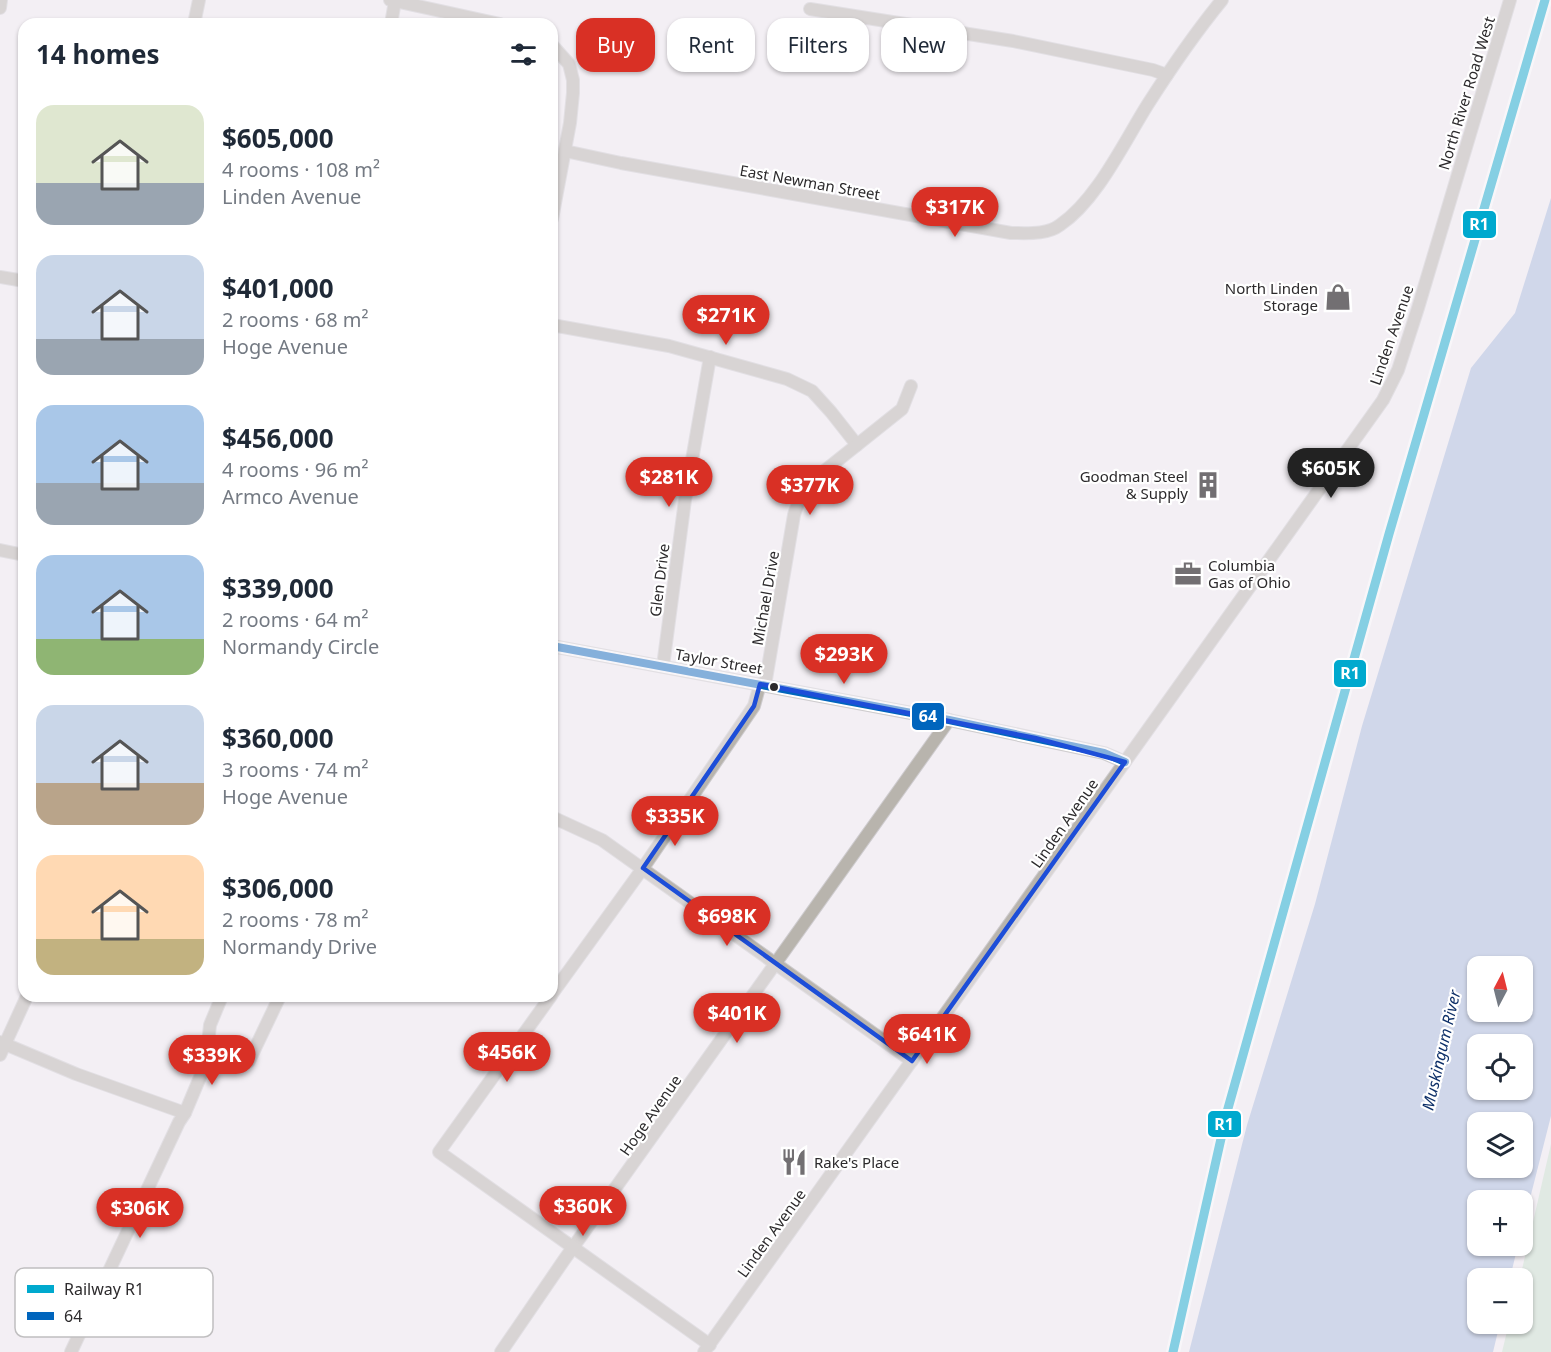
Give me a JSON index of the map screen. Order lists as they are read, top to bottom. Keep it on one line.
{"streets":{"street":["North River Road West","East Newman Street","Linden Avenue","Glen Drive","Michael Drive","Taylor Street","Hoge Avenue"]},"crossings":[["North River Road West","Linden Avenue"],["Linden Avenue","Taylor Street"],["Glen Drive","Taylor Street"],["Michael Drive","Taylor Street"],["Michael Drive","Hoge Avenue"],["Taylor Street","Hoge Avenue"]],"water":["Muskingum River"],"places":{"shop":["North Linden Storage"],"building":["Goodman Steel & Supply"],"office":["Columbia Gas of Ohio"],"restaurant":["Rake's Place"]},"lines":["rail line R1","transit line 64"],"legend":["Railway R1","64"],"north":"top","page":{"chip":["Buy","Rent","Filters","New"],"heading":"14 homes","list":[{"name":"$605,000","note":"4 rooms · 108 m² · Linden Avenue"},{"name":"$401,000","note":"2 rooms · 68 m² · Hoge Avenue"},{"name":"$456,000","note":"4 rooms · 96 m² · Armco Avenue"},{"name":"$339,000","note":"2 rooms · 64 m² · Normandy Circle"},{"name":"$360,000","note":"3 rooms · 74 m² · Hoge Avenue"},{"name":"$306,000","note":"2 rooms · 78 m² · Normandy Drive"}],"price":["$317K","$271K","$605K","$281K","$377K","$293K","$335K","$698K","$401K","$641K","$456K","$339K","$360K","$306K"],"map_buttons":["+","−"]}}
